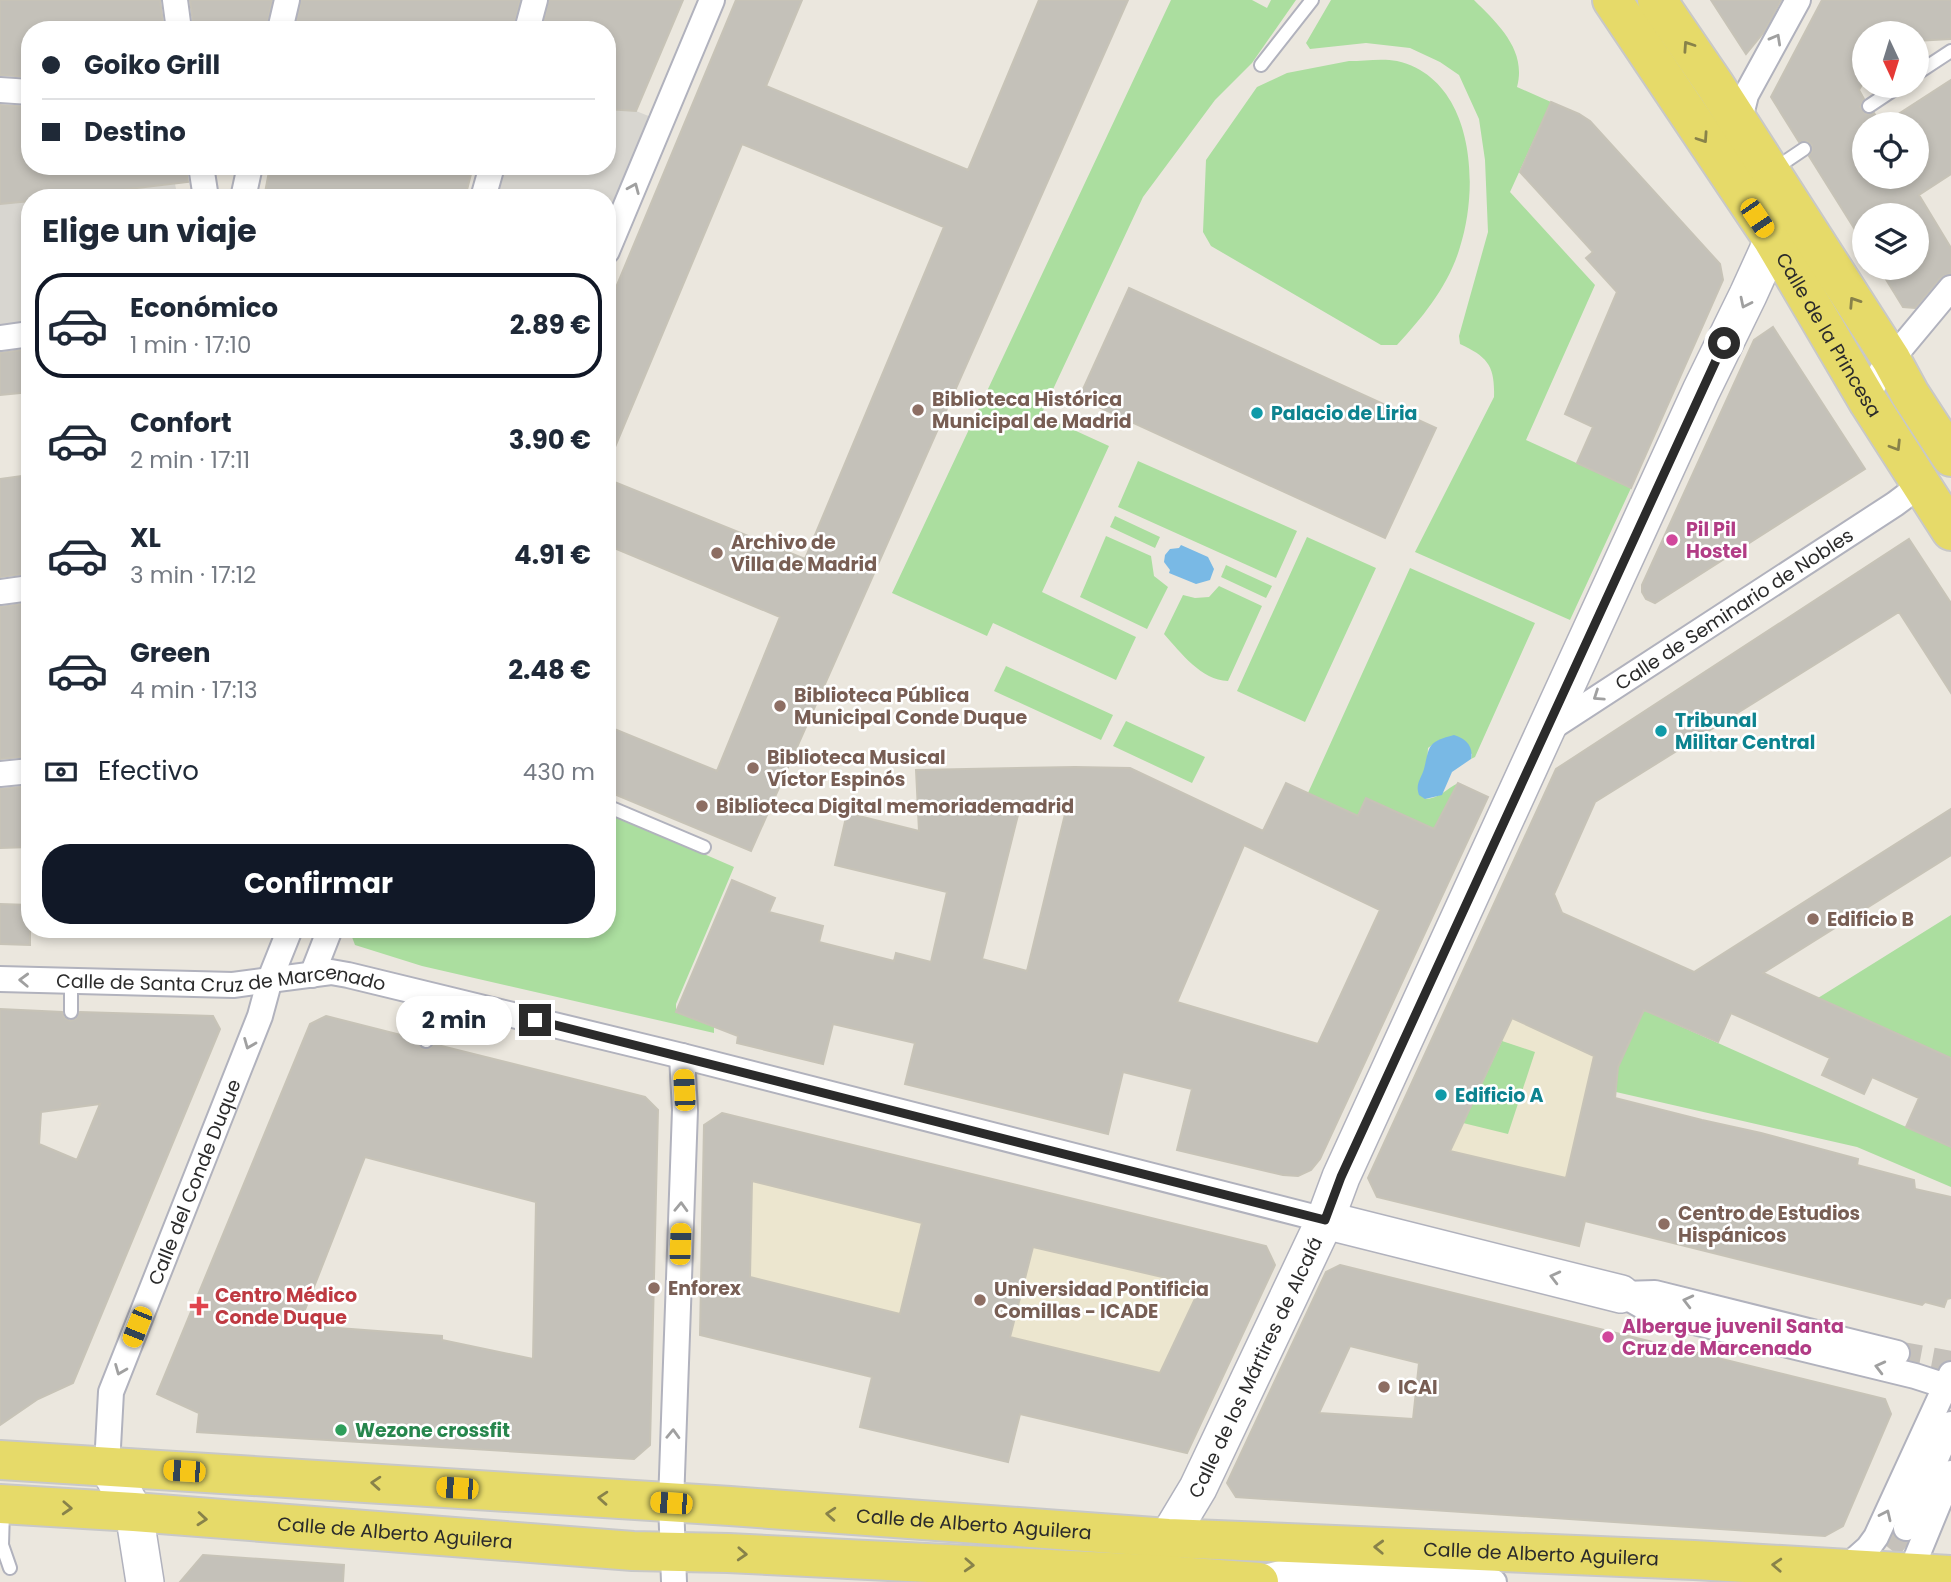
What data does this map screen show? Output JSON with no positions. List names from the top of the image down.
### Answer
{
  "streets": {
    "main road": ["Calle de la Princesa", "Calle de Alberto Aguilera"],
    "street": [
      "Calle de Seminario de Nobles",
      "Calle de Santa Cruz de Marcenado",
      "Calle del Conde Duque",
      "Calle de los Mártires de Alcalá"
    ]
  },
  "crossings": [
    ["Calle de la Princesa", "Calle de Seminario de Nobles"],
    ["Calle de la Princesa", "Calle de los Mártires de Alcalá"],
    ["Calle de Seminario de Nobles", "Calle de los Mártires de Alcalá"],
    ["Calle de Santa Cruz de Marcenado", "Calle del Conde Duque"],
    ["Calle de Santa Cruz de Marcenado", "Calle de los Mártires de Alcalá"],
    ["Calle del Conde Duque", "Calle de Alberto Aguilera"],
    ["Calle de los Mártires de Alcalá", "Calle de Alberto Aguilera"]
  ],
  "one_way": [
    "Calle de Seminario de Nobles",
    "Calle de Santa Cruz de Marcenado",
    "Calle del Conde Duque",
    "Calle de los Mártires de Alcalá"
  ],
  "places": {
    "other": [
      "Biblioteca Histórica Municipal de Madrid",
      "Palacio de Liria",
      "Pil Pil Hostel",
      "Archivo de Villa de Madrid",
      "Biblioteca Pública Municipal Conde Duque",
      "Tribunal Militar Central",
      "Biblioteca Musical Víctor Espinós",
      "Biblioteca Digital memoriademadrid",
      "Edificio B",
      "Edificio A",
      "Centro de Estudios Hispánicos",
      "Enforex",
      "Universidad Pontificia Comillas - ICADE",
      "Albergue juvenil Santa Cruz de Marcenado",
      "ICAI",
      "Wezone crossfit"
    ],
    "health": ["Centro Médico Conde Duque"]
  },
  "north": "bottom",
  "page": {
    "banner": ["Goiko Grill", "Destino"],
    "heading": "Elige un viaje",
    "list": [
      {
        "name": "Económico",
        "note": "1 min · 17:10",
        "value": "2.89 €"
      },
      {
        "name": "Confort",
        "note": "2 min · 17:11",
        "value": "3.90 €"
      },
      {
        "name": "XL",
        "note": "3 min · 17:12",
        "value": "4.91 €"
      },
      {
        "name": "Green",
        "note": "4 min · 17:13",
        "value": "2.48 €"
      }
    ],
    "pay": ["Efectivo", "430 m"],
    "buttons": "Confirmar",
    "bubble": "2 min"
  }
}
